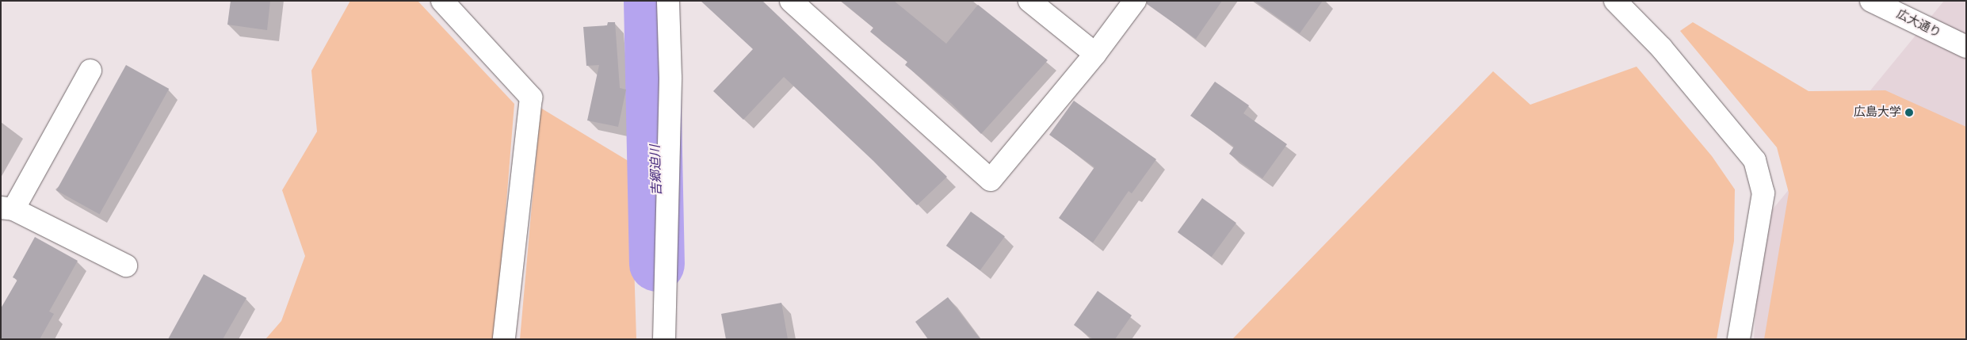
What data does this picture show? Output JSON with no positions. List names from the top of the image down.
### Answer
{
  "streets": {
    "street": ["広大通り"]
  },
  "water": ["吉郷迫川"],
  "places": ["広島大学"]
}
